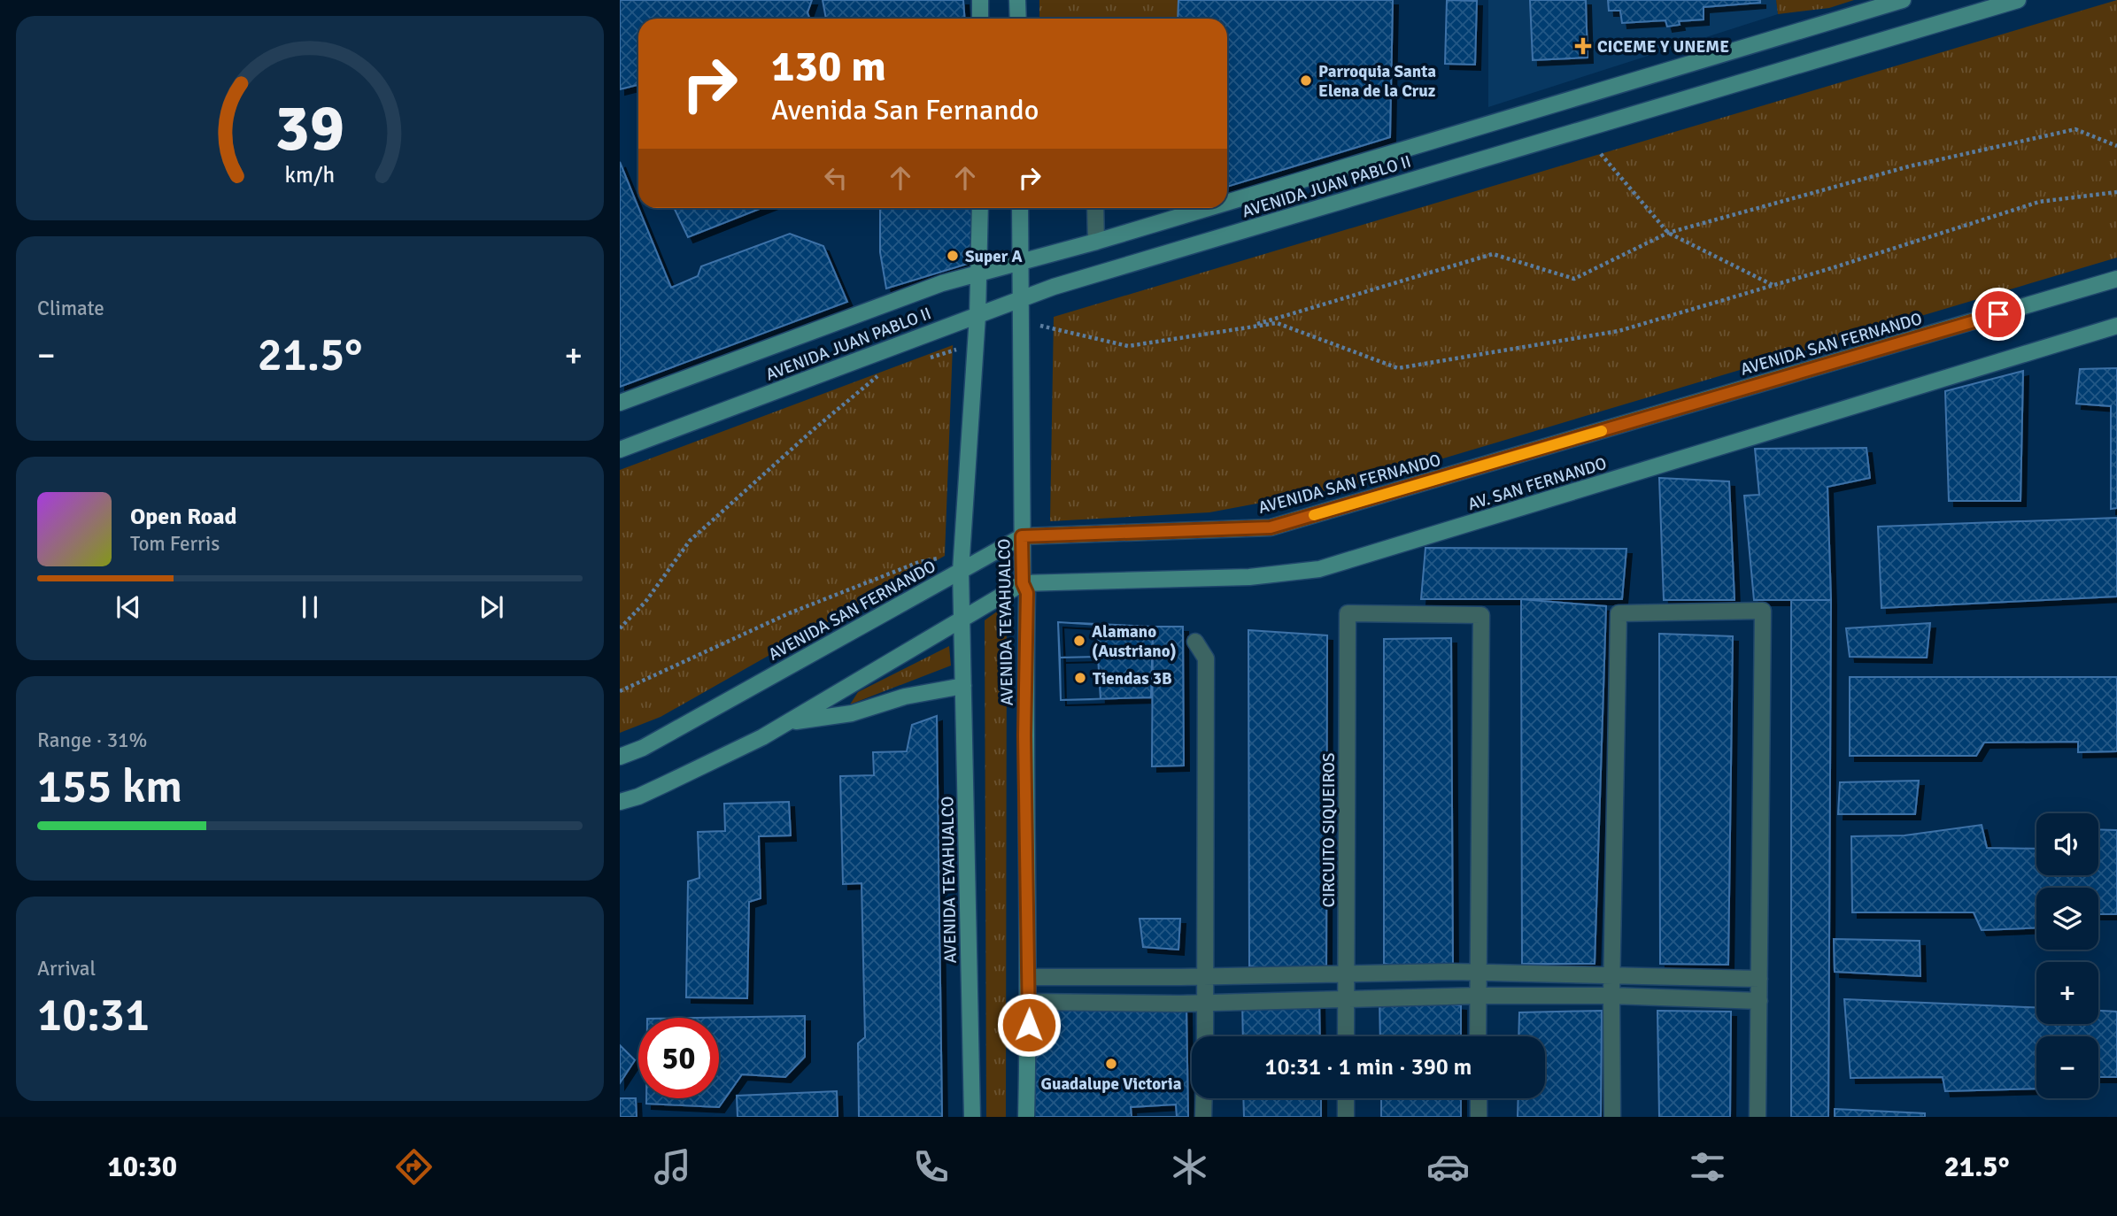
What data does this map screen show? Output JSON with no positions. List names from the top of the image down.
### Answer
{
  "streets": {
    "street": [
      "AVENIDA JUAN PABLO II",
      "AVENIDA SAN FERNANDO",
      "AV. SAN FERNANDO",
      "AVENIDA TEYAHUALCO",
      "CIRCUITO SIQUEIROS"
    ]
  },
  "crossings": [
    ["AVENIDA JUAN PABLO II", "AVENIDA TEYAHUALCO"],
    ["AVENIDA SAN FERNANDO", "AVENIDA TEYAHUALCO"],
    ["AV. SAN FERNANDO", "AVENIDA TEYAHUALCO"]
  ],
  "places": {
    "health": ["CICEME Y UNEME"],
    "other": [
      "Parroquia Santa Elena de la Cruz",
      "Super A",
      "Alamano (Austriano)",
      "Tiendas 3B",
      "Guadalupe Victoria"
    ]
  },
  "page": {
    "turn": ["130 m", "Avenida San Fernando"],
    "tile": [
      "Climate",
      ["Range · 31%", "155 km"],
      ["Arrival", "10:31"]
    ],
    "heat": ["−", "21.5°", "+"],
    "song": ["Open Road", "Tom Ferris"],
    "map_buttons": ["+", "−"],
    "limit": "50",
    "trip": "10:31 · 1 min · 390 m",
    "tabs": ["10:30", "21.5°"],
    "gauge": ["39", "km/h"]
  }
}
